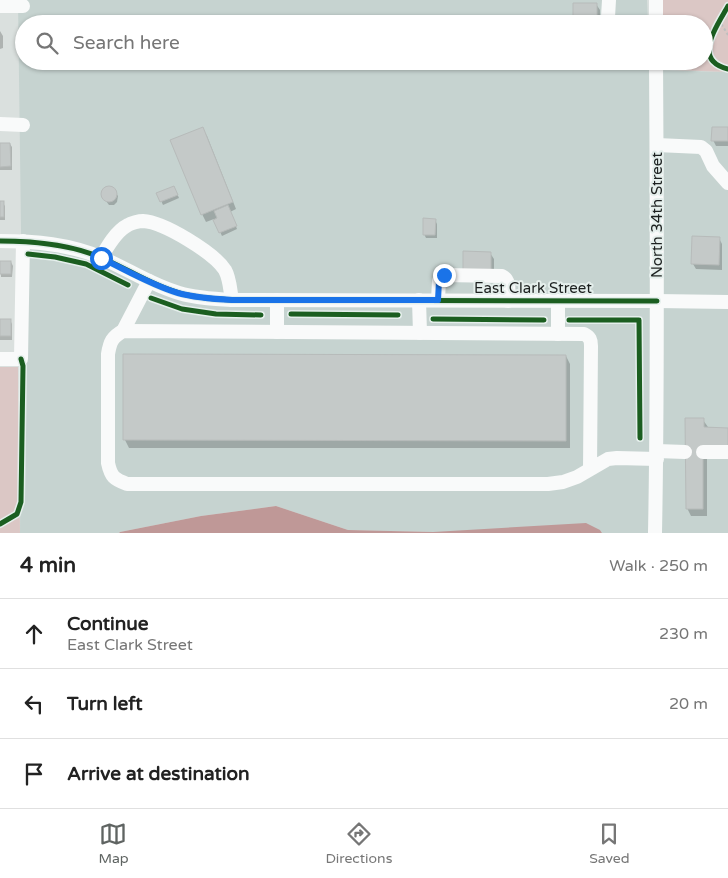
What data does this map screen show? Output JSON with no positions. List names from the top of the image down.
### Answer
{
  "streets": {
    "street": ["North 34th Street", "East Clark Street"]
  },
  "crossings": [
    ["North 34th Street", "East Clark Street"]
  ],
  "page": {
    "search": "Search here",
    "heading": ["4 min", "Walk · 250 m"],
    "list": [
      ["Continue", "East Clark Street", "230 m"],
      ["Turn left", "20 m"],
      "Arrive at destination"
    ],
    "nav": ["Map", "Directions", "Saved"]
  }
}
